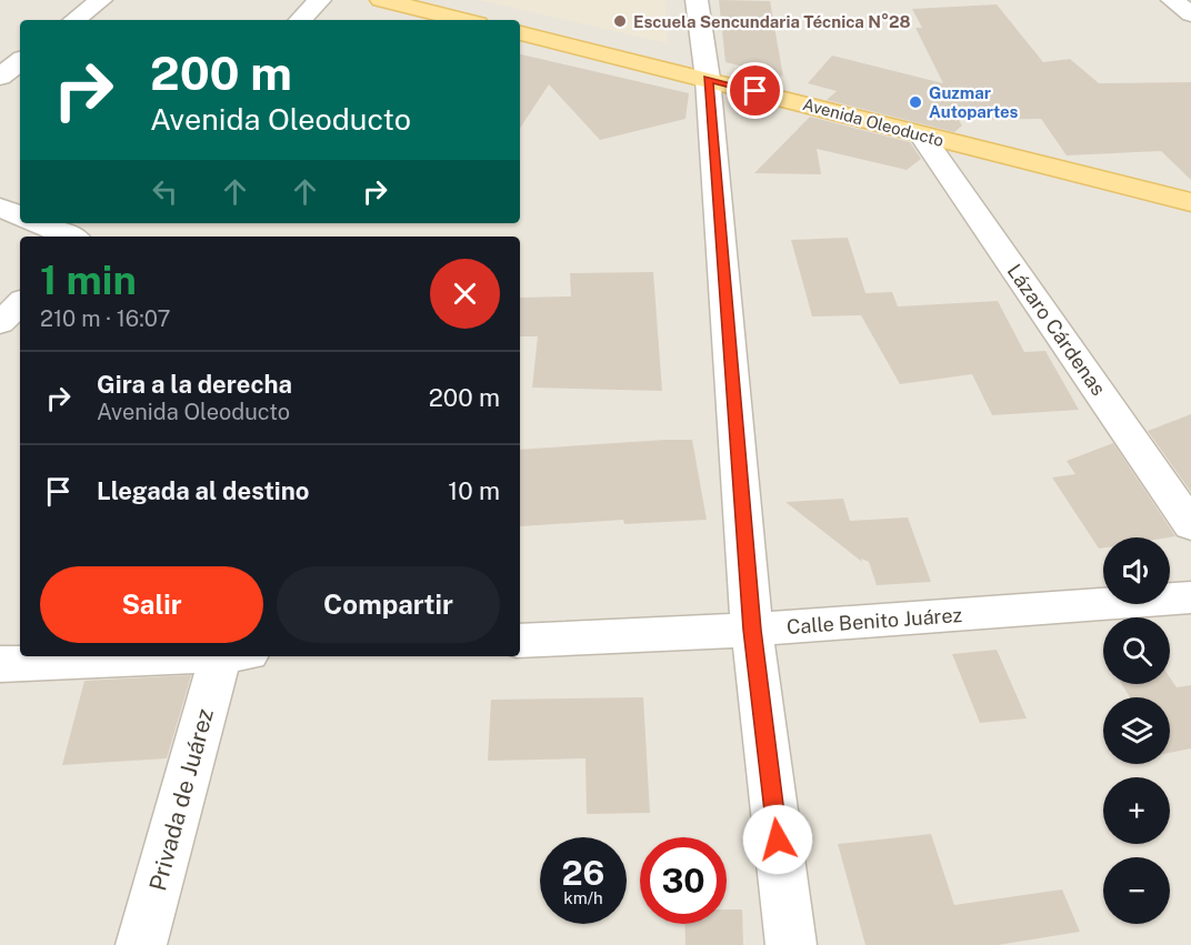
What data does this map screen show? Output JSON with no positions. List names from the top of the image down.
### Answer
{
  "streets": {
    "main road": ["Avenida Oleoducto"],
    "street": ["Lázaro Cárdenas", "Calle Benito Juárez", "Privada de Juárez"]
  },
  "crossings": [
    ["Avenida Oleoducto", "Lázaro Cárdenas"]
  ],
  "places": ["Escuela Sencundaria Técnica N°28", "Guzmar Autopartes"],
  "page": {
    "turn": ["200 m", "Avenida Oleoducto"],
    "heading": ["1 min", "210 m · 16:07"],
    "list": [
      {
        "name": "Gira a la derecha",
        "note": "Avenida Oleoducto",
        "value": "200 m"
      },
      {
        "name": "Llegada al destino",
        "value": "10 m"
      }
    ],
    "map_buttons": ["+", "−"],
    "buttons": ["Salir", "Compartir"],
    "speed": "26 km/h",
    "limit": "30"
  }
}
